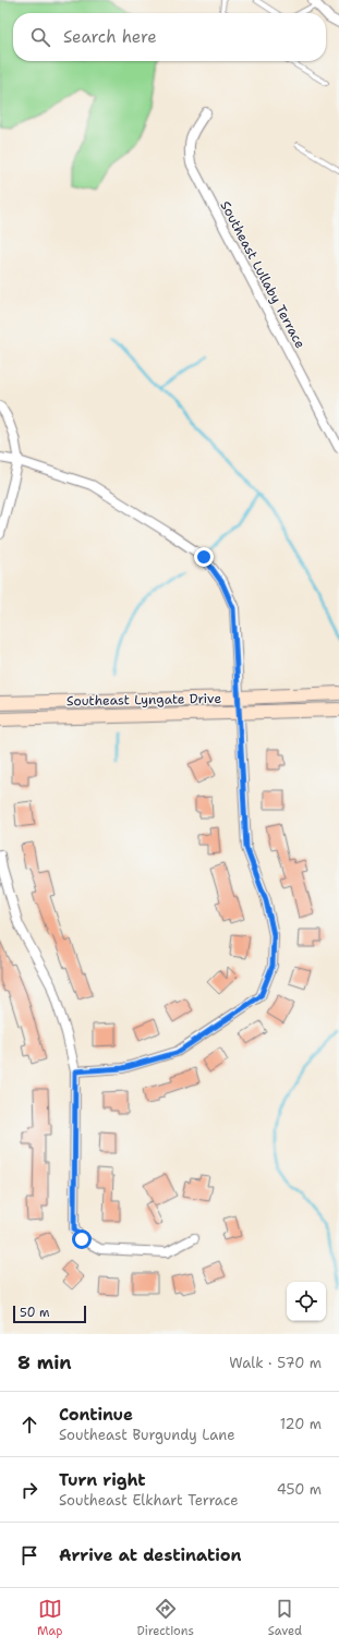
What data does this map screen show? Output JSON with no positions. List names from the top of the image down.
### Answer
{
  "streets": {
    "street": ["Southeast Lullaby Terrace", "Southeast Lyngate Drive"]
  },
  "scale_bar": "50 m",
  "page": {
    "search": "Search here",
    "scale": "50 m",
    "heading": ["8 min", "Walk · 570 m"],
    "list": [
      ["Continue", "Southeast Burgundy Lane", "120 m"],
      ["Turn right", "Southeast Elkhart Terrace", "450 m"],
      "Arrive at destination"
    ],
    "nav": ["Map", "Directions", "Saved"]
  }
}
